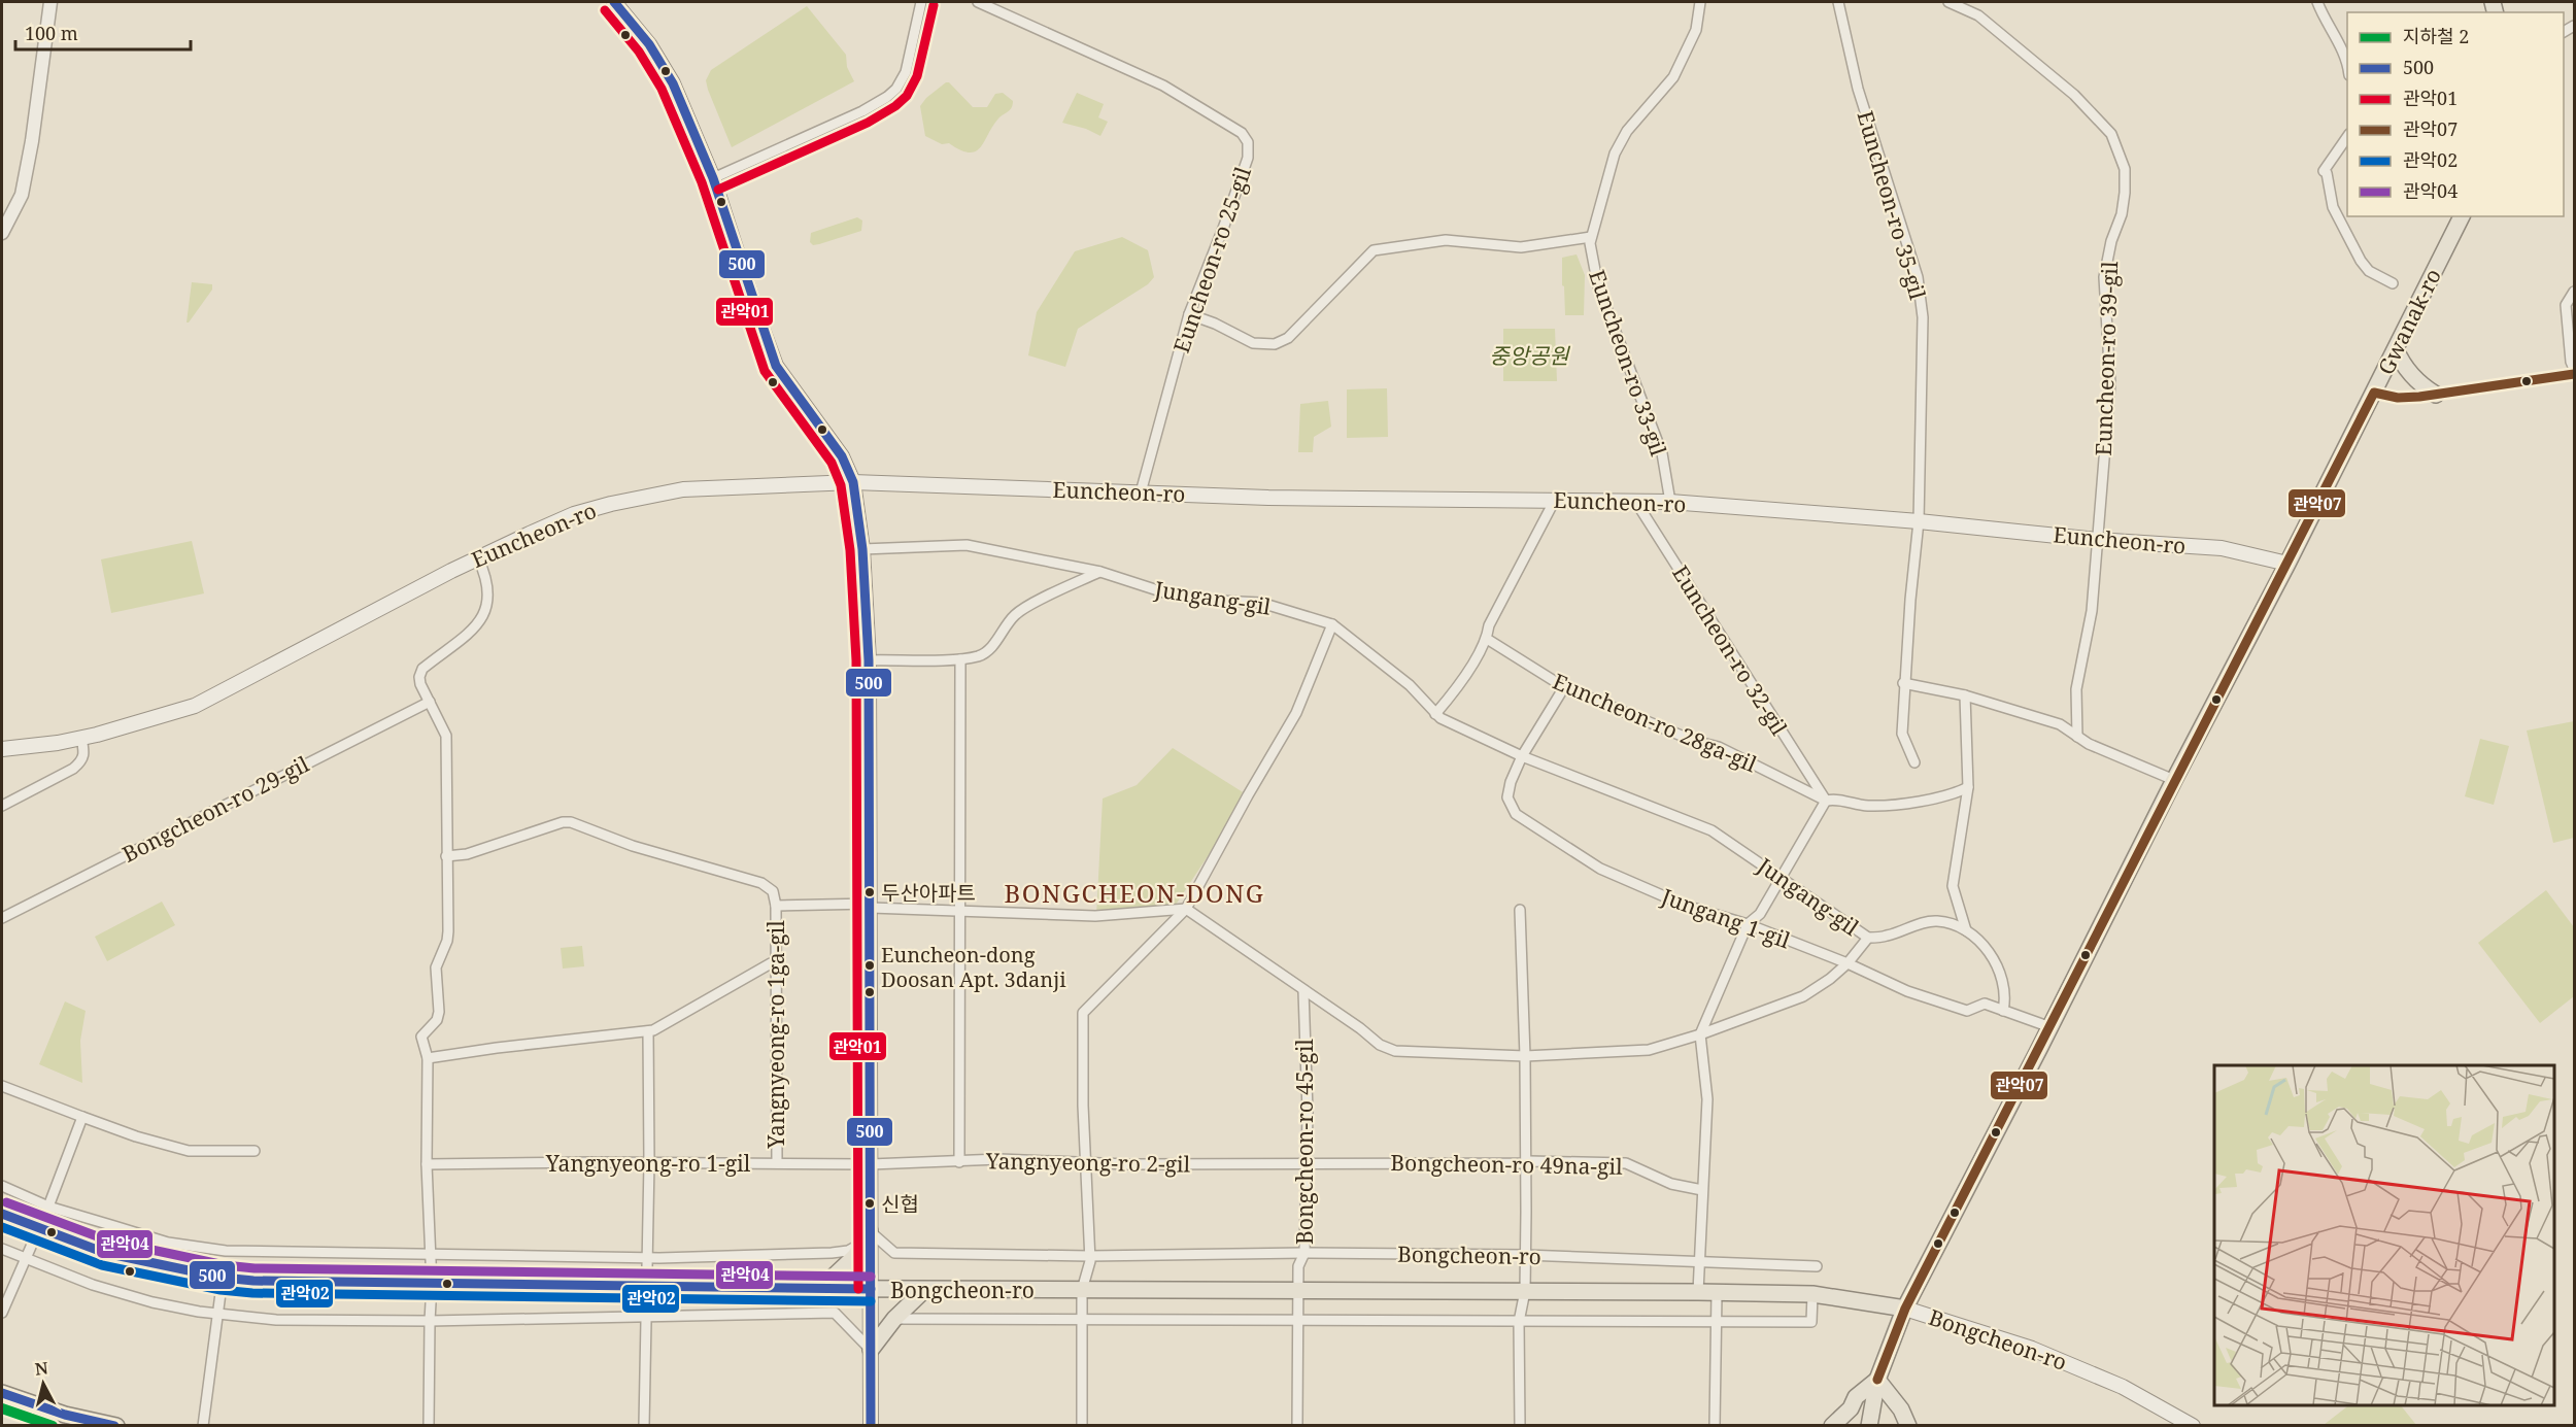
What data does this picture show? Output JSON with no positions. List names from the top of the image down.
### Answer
{
  "streets": {
    "main road": ["Gwanak-ro", "Euncheon-ro", "Bongcheon-ro"],
    "street": [
      "Euncheon-ro 35-gil",
      "Euncheon-ro 25-gil",
      "Euncheon-ro 39-gil",
      "Euncheon-ro 33-gil",
      "Jungang-gil",
      "Euncheon-ro 32-gil",
      "Euncheon-ro 28ga-gil",
      "Bongcheon-ro 29-gil",
      "Jungang 1-gil",
      "Yangnyeong-ro 1ga-gil",
      "Bongcheon-ro 45-gil",
      "Yangnyeong-ro 2-gil",
      "Yangnyeong-ro 1-gil",
      "Bongcheon-ro 49na-gil"
    ]
  },
  "crossings": [
    ["Euncheon-ro 35-gil", "Euncheon-ro"],
    ["Euncheon-ro 25-gil", "Euncheon-ro"],
    ["Gwanak-ro", "Euncheon-ro"],
    ["Gwanak-ro", "Bongcheon-ro"],
    ["Euncheon-ro 39-gil", "Euncheon-ro"],
    ["Euncheon-ro 33-gil", "Euncheon-ro"],
    ["Euncheon-ro", "Euncheon-ro 32-gil"],
    ["Jungang-gil", "Jungang 1-gil"],
    ["Euncheon-ro 32-gil", "Euncheon-ro 28ga-gil"],
    ["Yangnyeong-ro 1ga-gil", "Yangnyeong-ro 1-gil"],
    ["Bongcheon-ro 45-gil", "Yangnyeong-ro 2-gil"],
    ["Bongcheon-ro 45-gil", "Bongcheon-ro 49na-gil"],
    ["Bongcheon-ro 45-gil", "Bongcheon-ro"],
    ["Yangnyeong-ro 2-gil", "Yangnyeong-ro 1-gil"],
    ["Yangnyeong-ro 2-gil", "Bongcheon-ro 49na-gil"]
  ],
  "districts": ["BONGCHEON-DONG"],
  "parks": ["중앙공원"],
  "places": ["두산아파트", "Euncheon-dong Doosan Apt. 3danji", "신협"],
  "lines": [
    "transit line 500",
    "transit line 관악01",
    "transit line 관악07",
    "transit line 관악04",
    "transit line 관악02",
    "metro line 2"
  ],
  "legend": [
    "지하철 2",
    "500",
    "관악01",
    "관악07",
    "관악02",
    "관악04"
  ],
  "scale_bar": "100 m",
  "north": "top"
}
